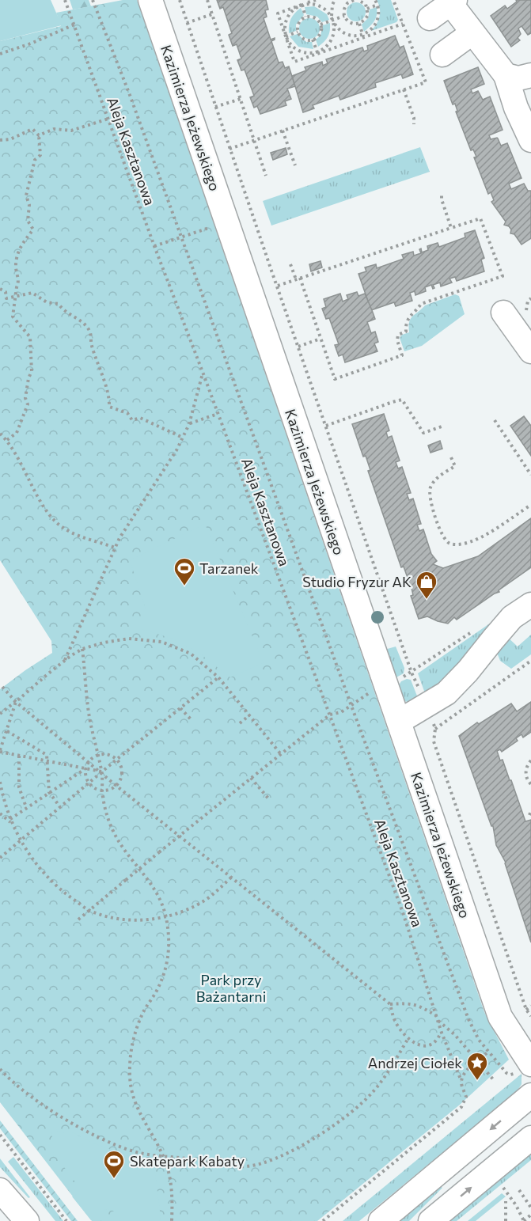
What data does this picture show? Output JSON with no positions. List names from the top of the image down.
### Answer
{
  "streets": {
    "street": ["Kazimierza Jeżewskiego"],
    "path": ["Aleja Kasztanowa"]
  },
  "parks": ["Park przy Bażantarni"],
  "places": {
    "sports": ["Tarzanek", "Skatepark Kabaty"],
    "shop": ["Studio Fryzur AK"],
    "place": ["Andrzej Ciołek"]
  }
}
